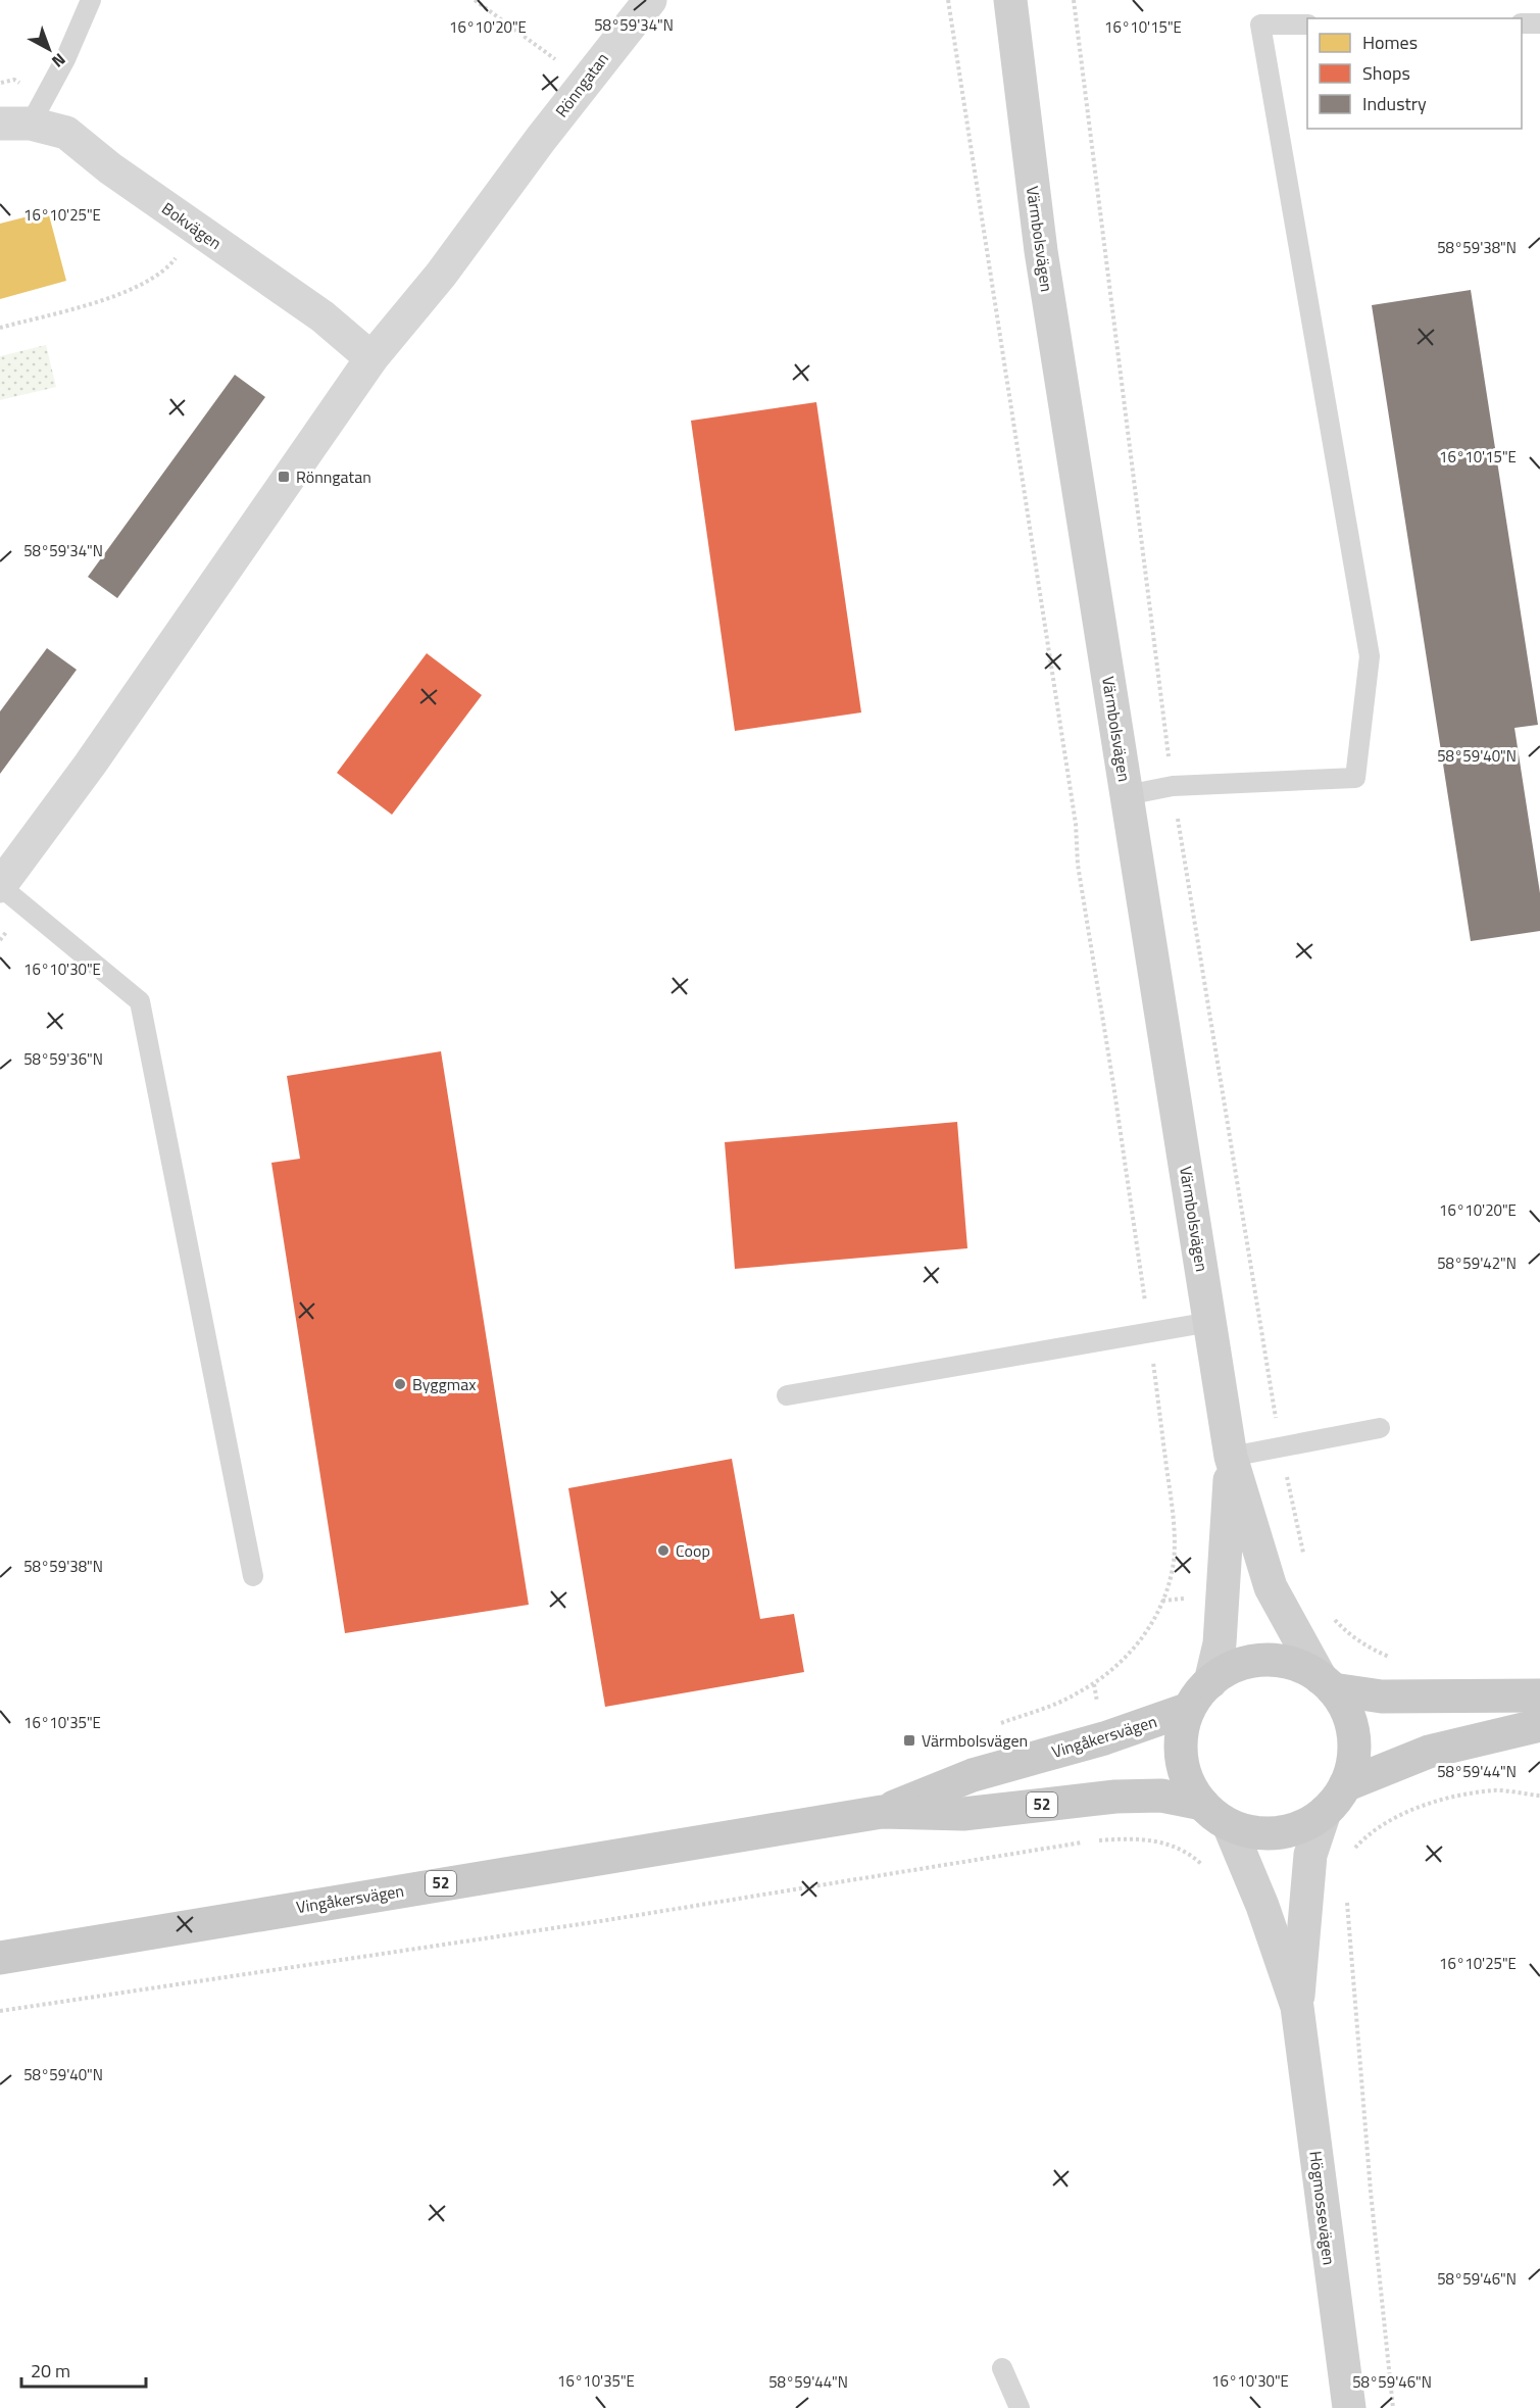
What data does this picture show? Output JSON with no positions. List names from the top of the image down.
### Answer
{
  "streets": {
    "main road": ["Vingåkersvägen", "52"],
    "street": [
      "Rönngatan",
      "Bokvägen",
      "Värmbolsvägen",
      "Högmossevägen"
    ]
  },
  "crossings": [
    ["Rönngatan", "Bokvägen"],
    ["Värmbolsvägen", "Vingåkersvägen"],
    ["Värmbolsvägen", "Högmossevägen"],
    ["Vingåkersvägen", "Högmossevägen"]
  ],
  "places": {
    "transit": ["Rönngatan", "Värmbolsvägen"],
    "other": ["Byggmax", "Coop"]
  },
  "legend": ["Homes", "Shops", "Industry"],
  "scale_bar": "20 m",
  "north": "bottom right",
  "coordinates": [
    "58°59'34\"N",
    "16°10'20\"E",
    "16°10'15\"E",
    "16°10'25\"E",
    "58°59'38\"N",
    "58°59'40\"N",
    "16°10'30\"E",
    "58°59'36\"N",
    "58°59'42\"N",
    "16°10'35\"E",
    "58°59'44\"N",
    "58°59'46\"N"
  ]
}
